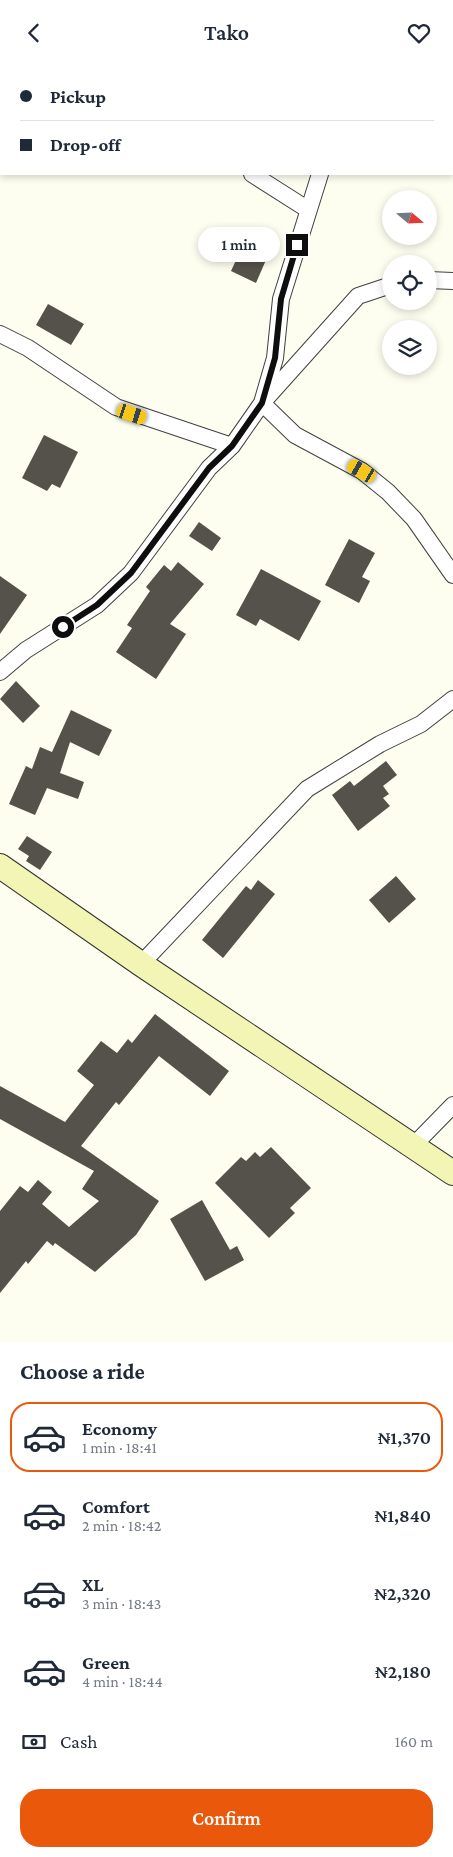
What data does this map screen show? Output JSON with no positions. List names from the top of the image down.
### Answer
{
  "north": "right",
  "page": {
    "header": "Tako",
    "banner": ["Pickup", "Drop-off"],
    "bubble": "1 min",
    "heading": "Choose a ride",
    "list": [
      {
        "name": "Economy",
        "note": "1 min · 18:41",
        "value": "₦1,370"
      },
      {
        "name": "Comfort",
        "note": "2 min · 18:42",
        "value": "₦1,840"
      },
      {
        "name": "XL",
        "note": "3 min · 18:43",
        "value": "₦2,320"
      },
      {
        "name": "Green",
        "note": "4 min · 18:44",
        "value": "₦2,180"
      }
    ],
    "pay": ["Cash", "160 m"],
    "buttons": "Confirm"
  }
}
